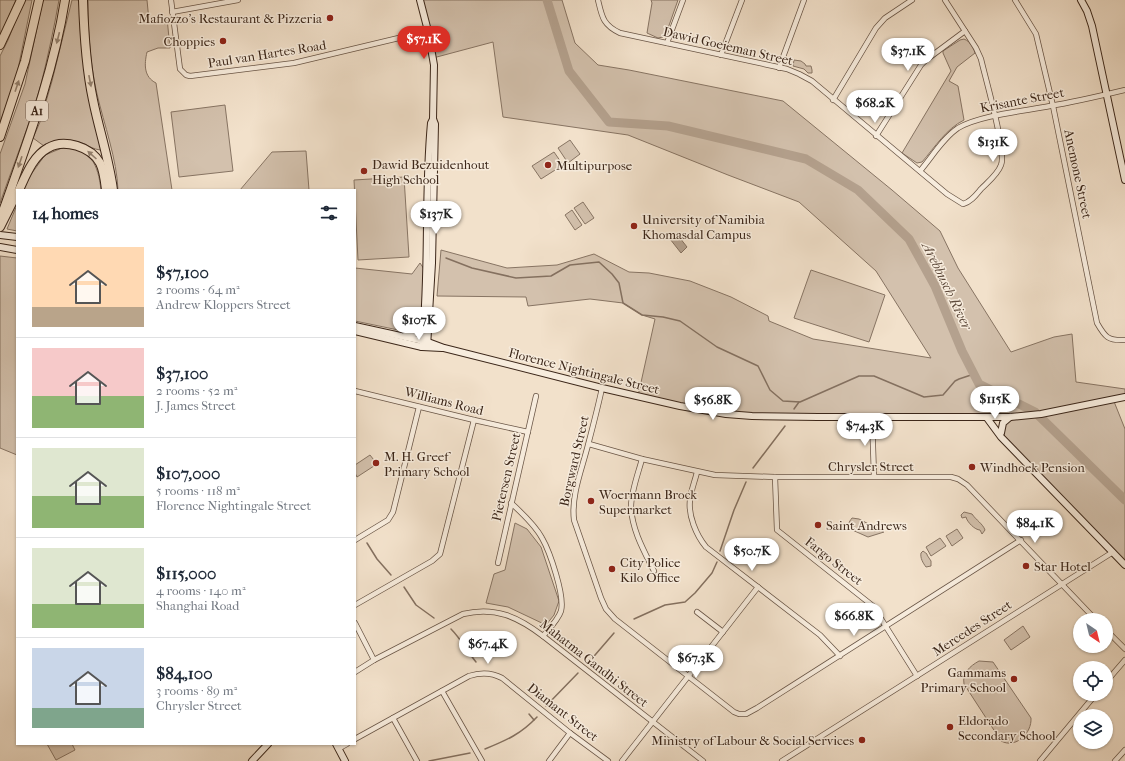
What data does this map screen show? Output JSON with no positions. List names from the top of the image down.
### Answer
{
  "streets": {
    "highway": ["A1"],
    "street": [
      "Dawid Goeieman Street",
      "Paul van Hartes Road",
      "Krisante Street",
      "Anemone Street",
      "Florence Nightingale Street",
      "Williams Road",
      "Borgward Street",
      "Chrysler Street",
      "Pietersen Street",
      "Fargo Street",
      "Mercedes Street",
      "Mahatma Gandhi Street",
      "Diamant Street"
    ]
  },
  "crossings": [
    ["Dawid Goeieman Street", "Krisante Street"],
    ["Krisante Street", "Anemone Street"],
    ["Florence Nightingale Street", "Borgward Street"],
    ["Williams Road", "Pietersen Street"],
    ["Borgward Street", "Chrysler Street"],
    ["Borgward Street", "Fargo Street"],
    ["Chrysler Street", "Fargo Street"],
    ["Chrysler Street", "Mercedes Street"],
    ["Fargo Street", "Mercedes Street"]
  ],
  "water": ["Arebbusch River"],
  "places": [
    "Mafiozzo's Restaurant & Pizzeria",
    "Choppies",
    "Multipurpose",
    "Dawid Bezuidenhout High School",
    "University of Namibia Khomasdal Campus",
    "M. H. Greef Primary School",
    "Windhoek Pension",
    "Woermann Brock Supermarket",
    "Saint Andrews",
    "Star Hotel",
    "City Police Kilo Office",
    "Gammams Primary School",
    "Eldorado Secondary School",
    "Ministry of Labour & Social Services"
  ],
  "north": "bottom right",
  "page": {
    "price": [
      "$57.1K",
      "$37.1K",
      "$68.2K",
      "$131K",
      "$137K",
      "$107K",
      "$115K",
      "$56.8K",
      "$74.3K",
      "$84.1K",
      "$50.7K",
      "$66.8K",
      "$67.4K",
      "$67.3K"
    ],
    "heading": "14 homes",
    "list": [
      {
        "name": "$57,100",
        "note": "2 rooms · 64 m² · Andrew Kloppers Street"
      },
      {
        "name": "$37,100",
        "note": "2 rooms · 52 m² · J. James Street"
      },
      {
        "name": "$107,000",
        "note": "5 rooms · 118 m² · Florence Nightingale Street"
      },
      {
        "name": "$115,000",
        "note": "4 rooms · 140 m² · Shanghai Road"
      },
      {
        "name": "$84,100",
        "note": "3 rooms · 89 m² · Chrysler Street"
      }
    ]
  }
}
